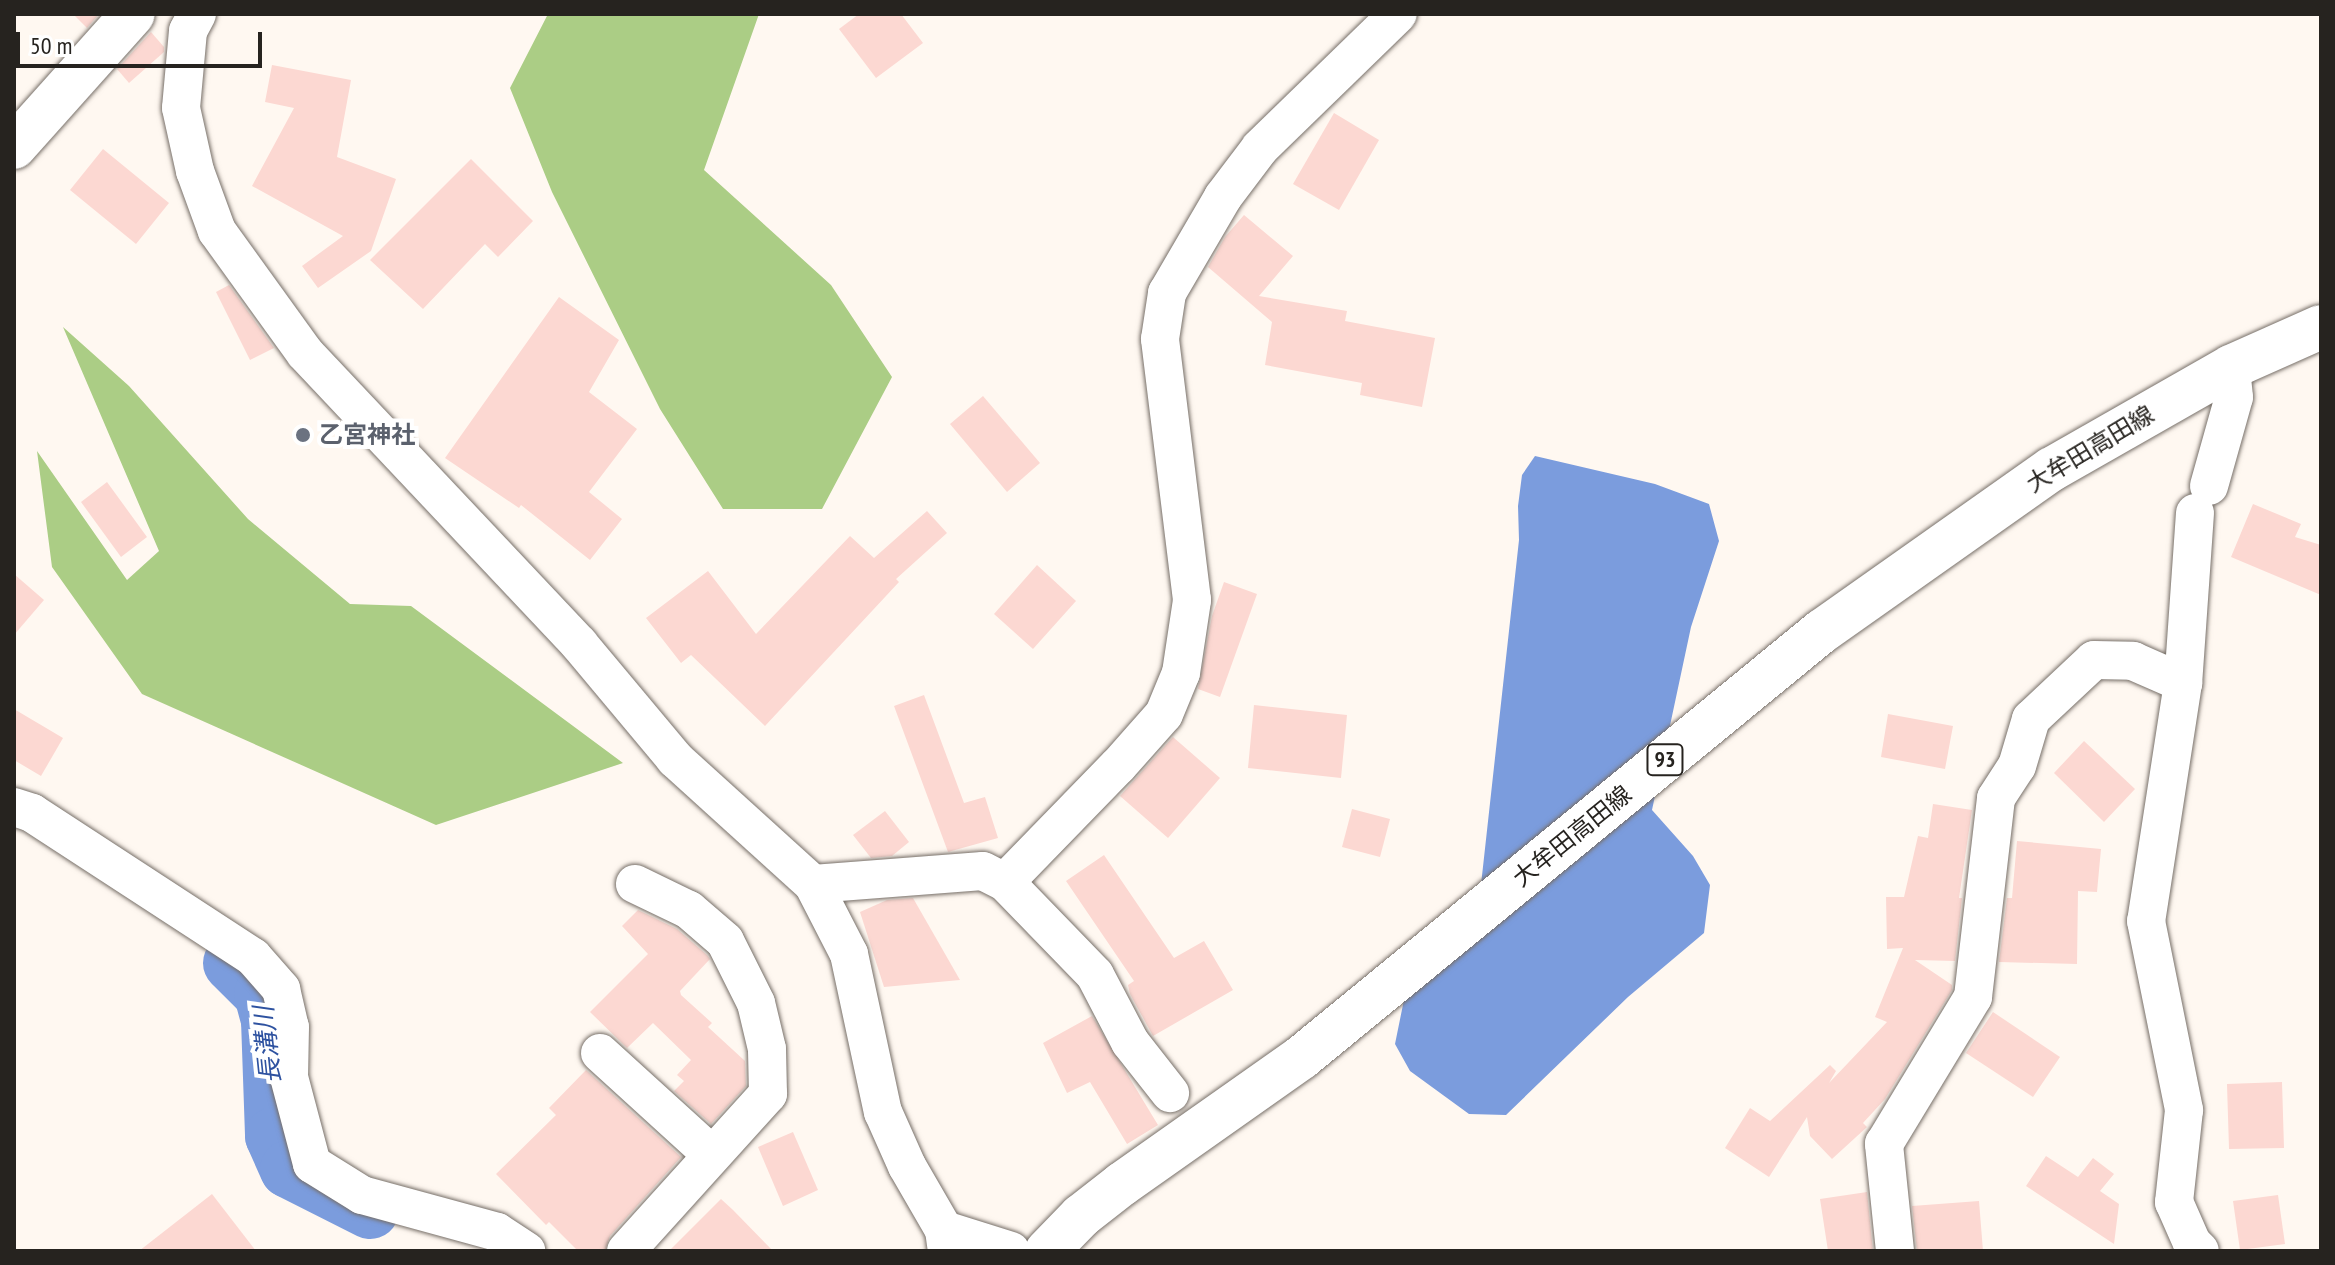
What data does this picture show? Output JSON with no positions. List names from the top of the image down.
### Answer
{
  "streets": {
    "main road": ["大牟田高田線", "93"]
  },
  "water": ["長溝川"],
  "places": ["乙宮神社"],
  "scale_bar": "50 m"
}
